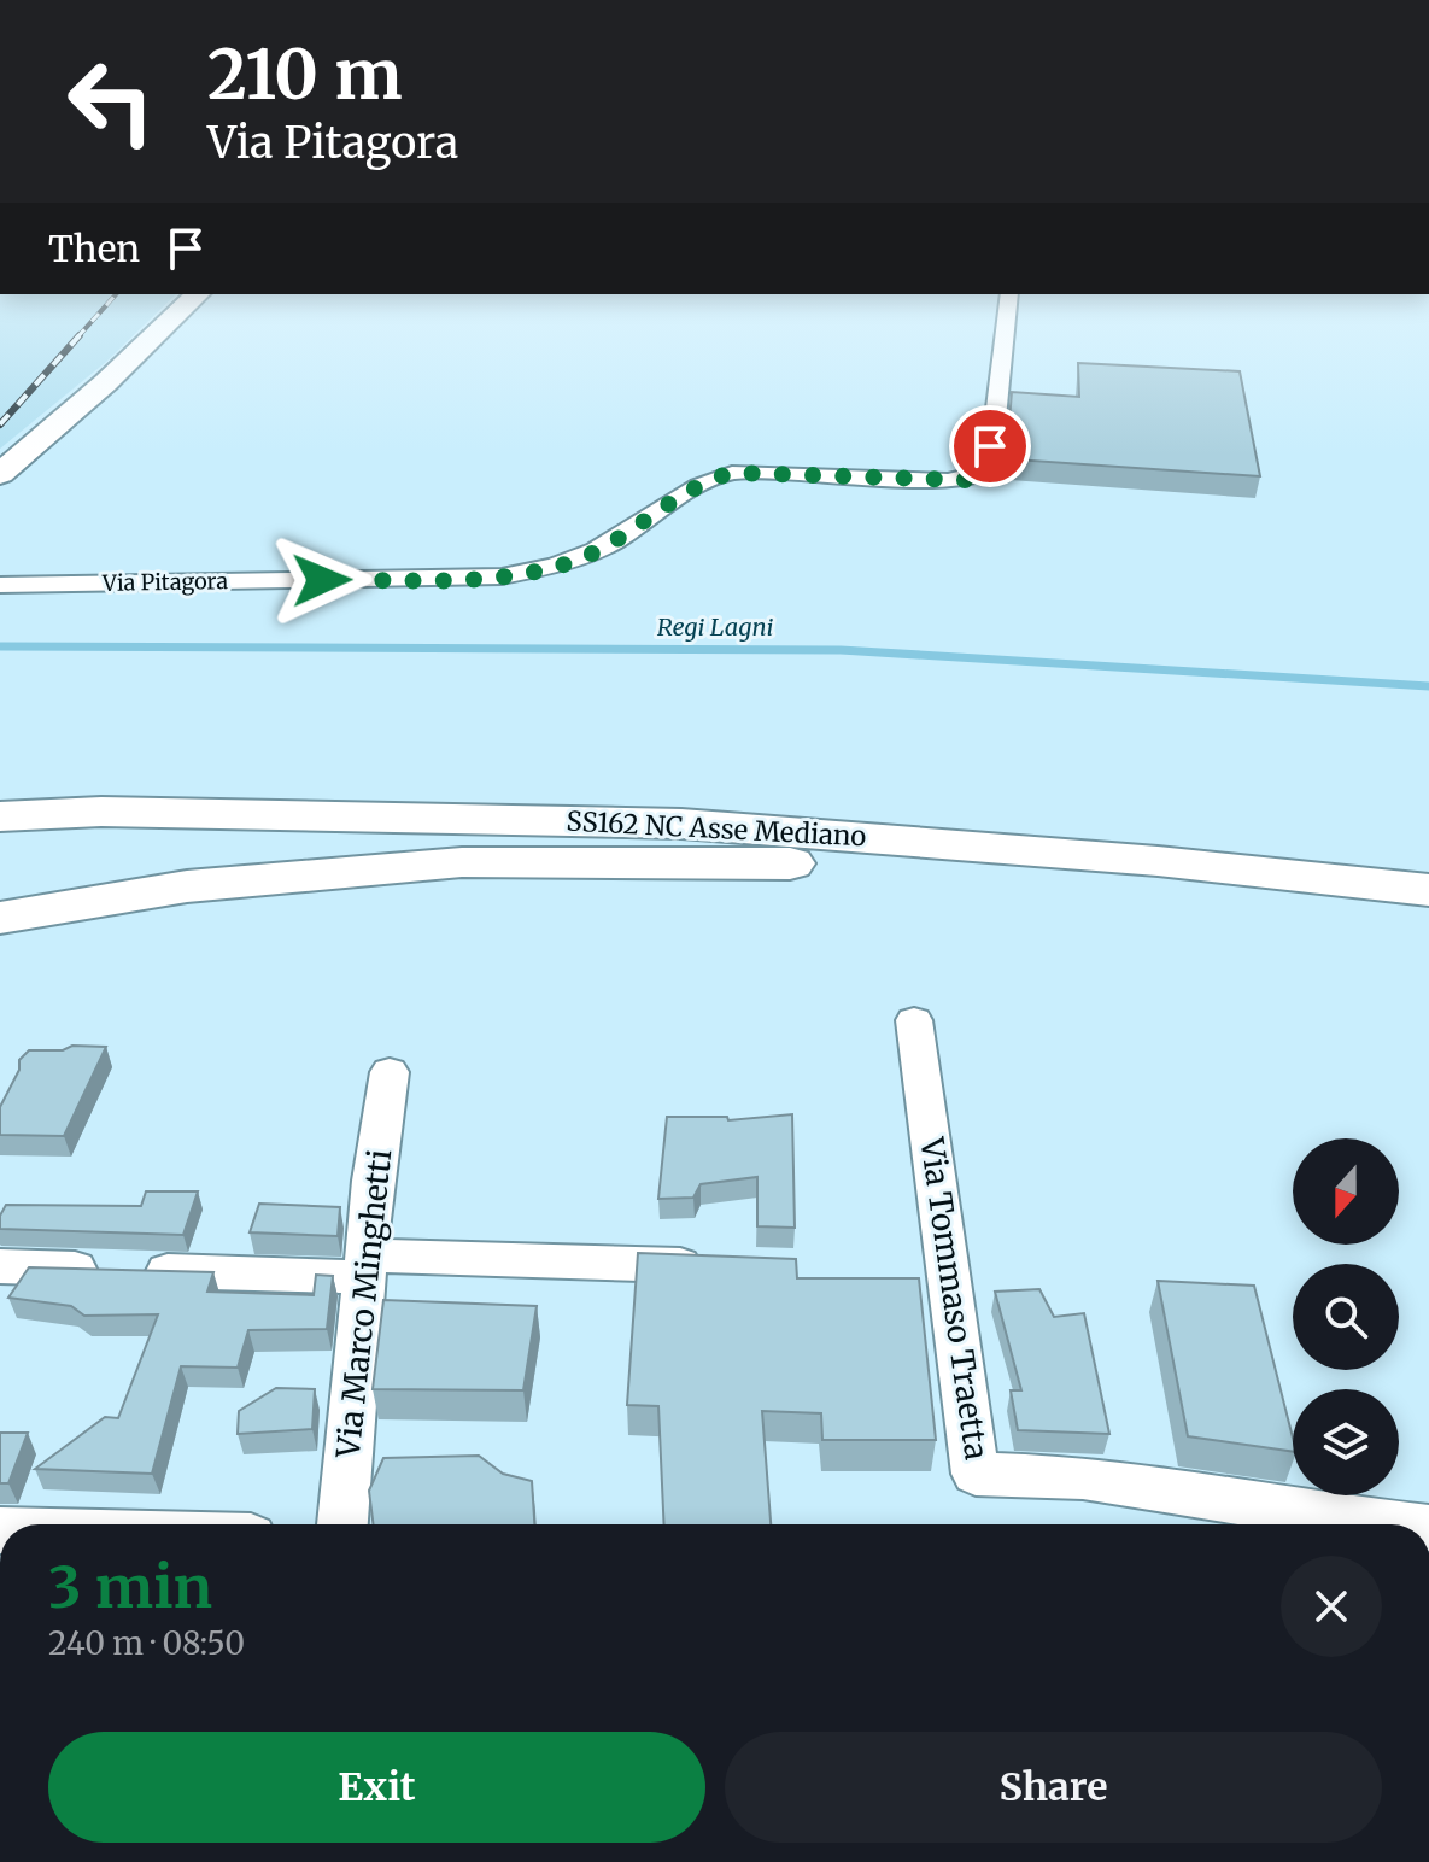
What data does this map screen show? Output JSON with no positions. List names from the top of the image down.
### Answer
{
  "streets": {
    "highway": ["SS162 NC Asse Mediano"],
    "street": ["Via Pitagora", "Via Tommaso Traetta", "Via Marco Minghetti"]
  },
  "water": ["Regi Lagni"],
  "north": "bottom",
  "page": {
    "turn": ["210 m", "Via Pitagora"],
    "then": "Then",
    "heading": ["3 min", "240 m · 08:50"],
    "buttons": ["Exit", "Share"]
  }
}
